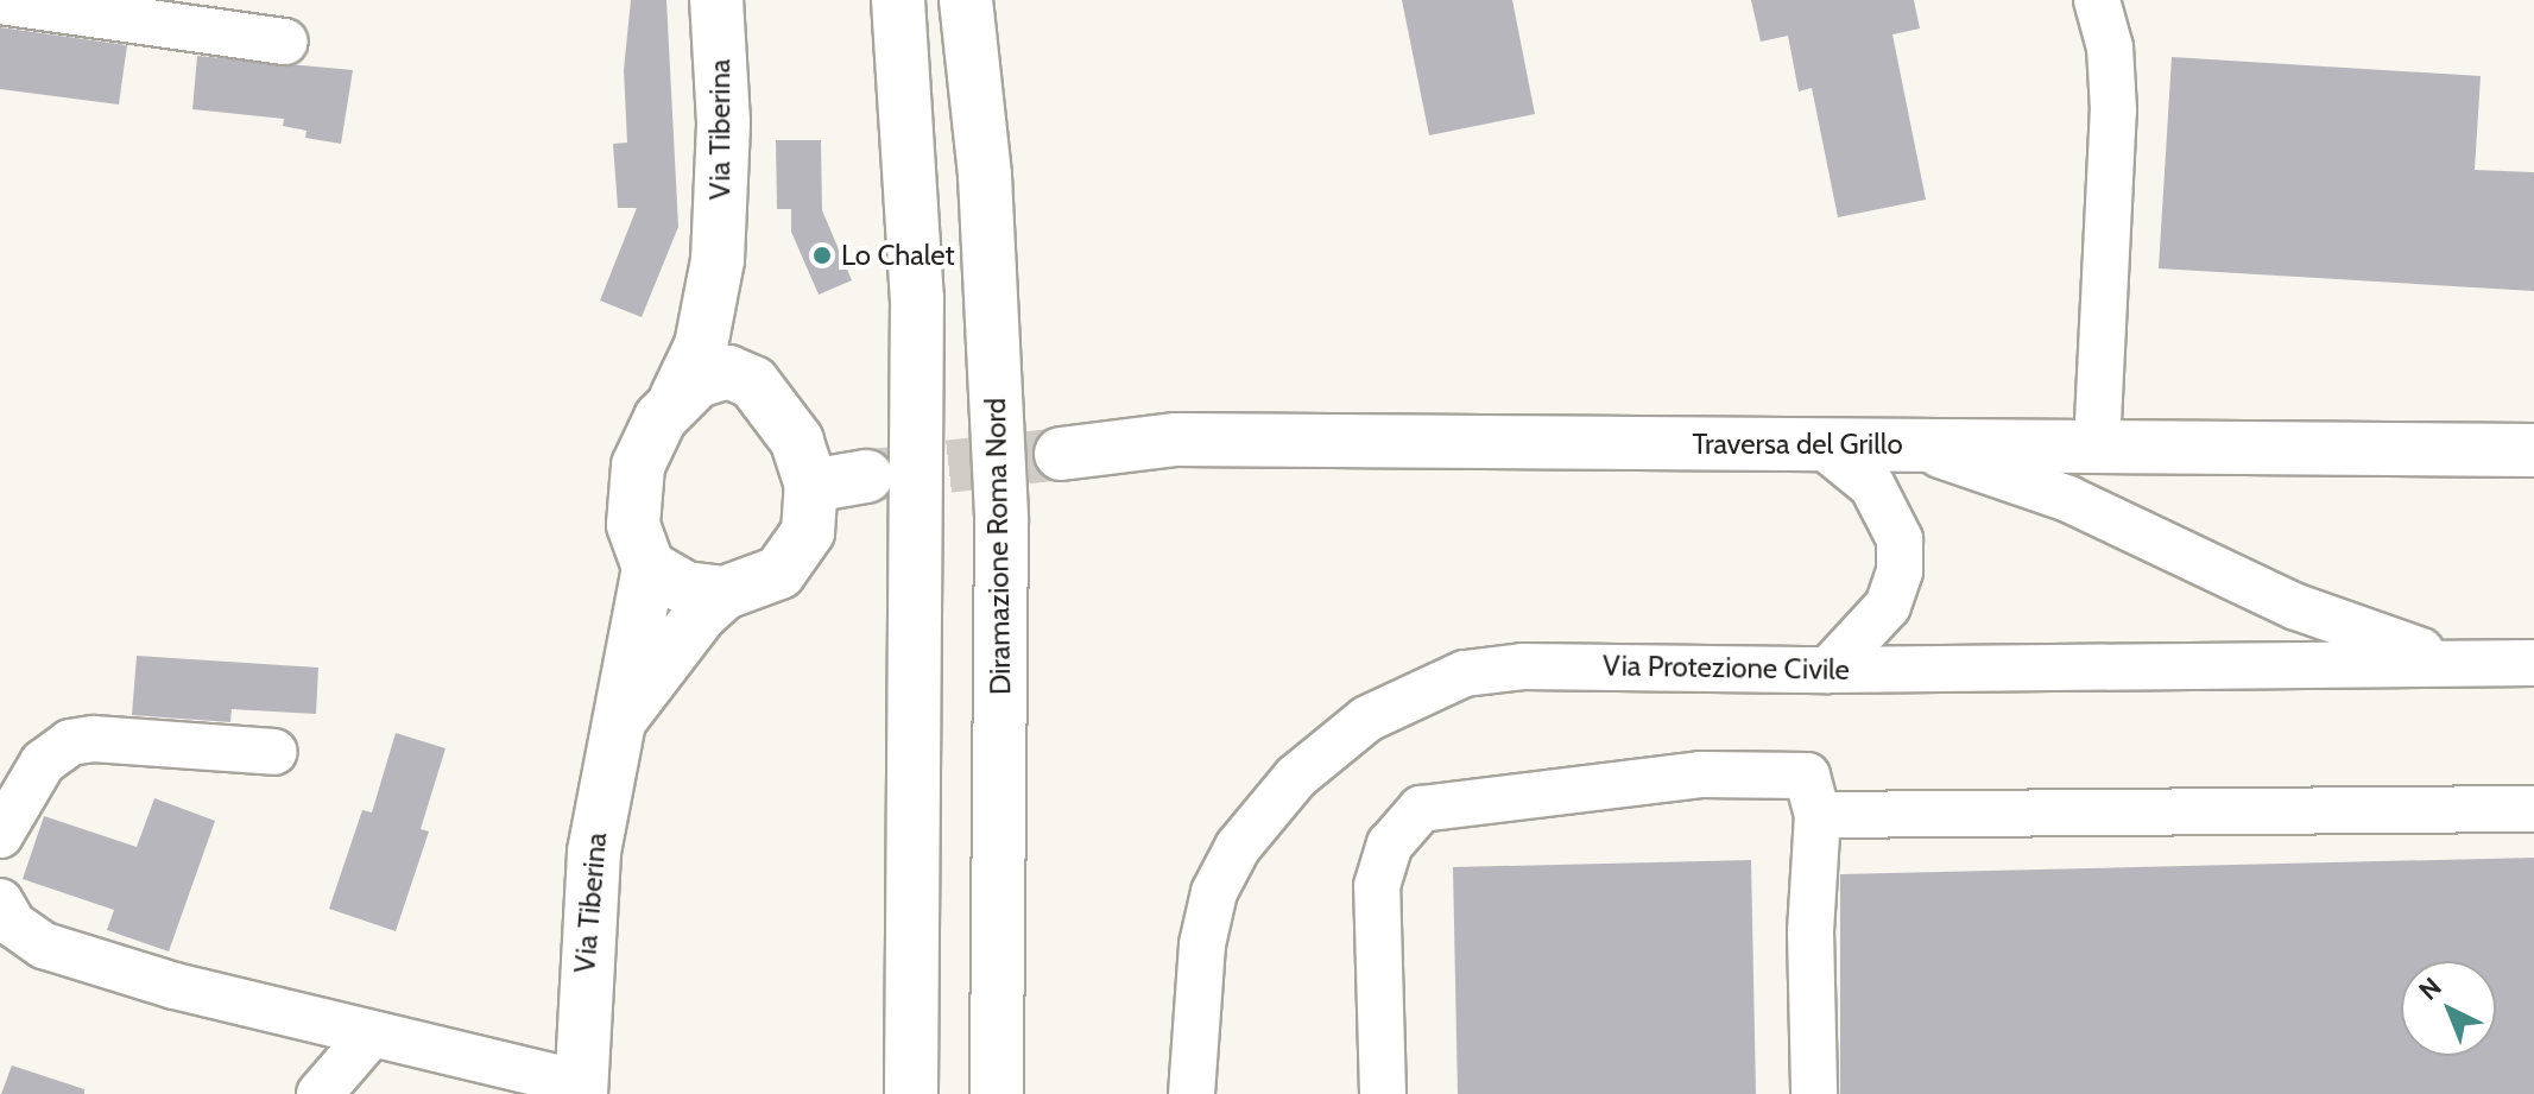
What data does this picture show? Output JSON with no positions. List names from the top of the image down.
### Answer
{
  "streets": {
    "main road": ["Via Tiberina", "Traversa del Grillo", "Diramazione Roma Nord"],
    "street": ["Via Protezione Civile"]
  },
  "places": ["Lo Chalet"],
  "north": "top left"
}
